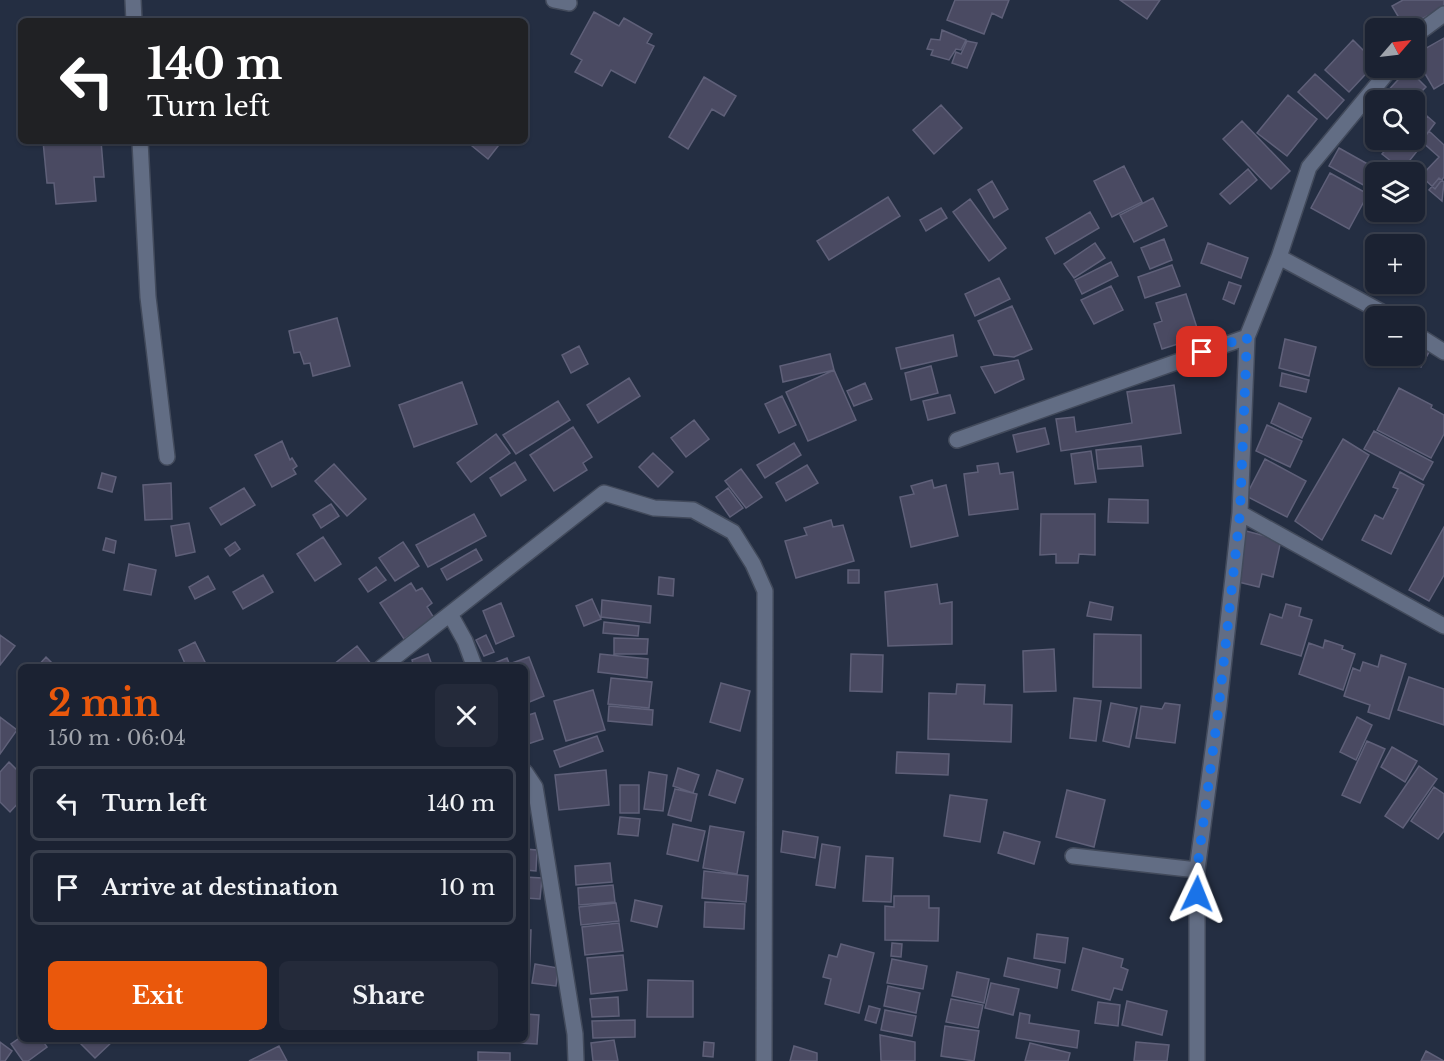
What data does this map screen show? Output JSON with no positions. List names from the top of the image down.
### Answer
{
  "north": "top right",
  "page": {
    "map_buttons": ["+", "−"],
    "turn": ["140 m", "Turn left"],
    "heading": ["2 min", "150 m · 06:04"],
    "list": [
      {
        "name": "Turn left",
        "value": "140 m"
      },
      {
        "name": "Arrive at destination",
        "value": "10 m"
      }
    ],
    "buttons": ["Exit", "Share"]
  }
}
